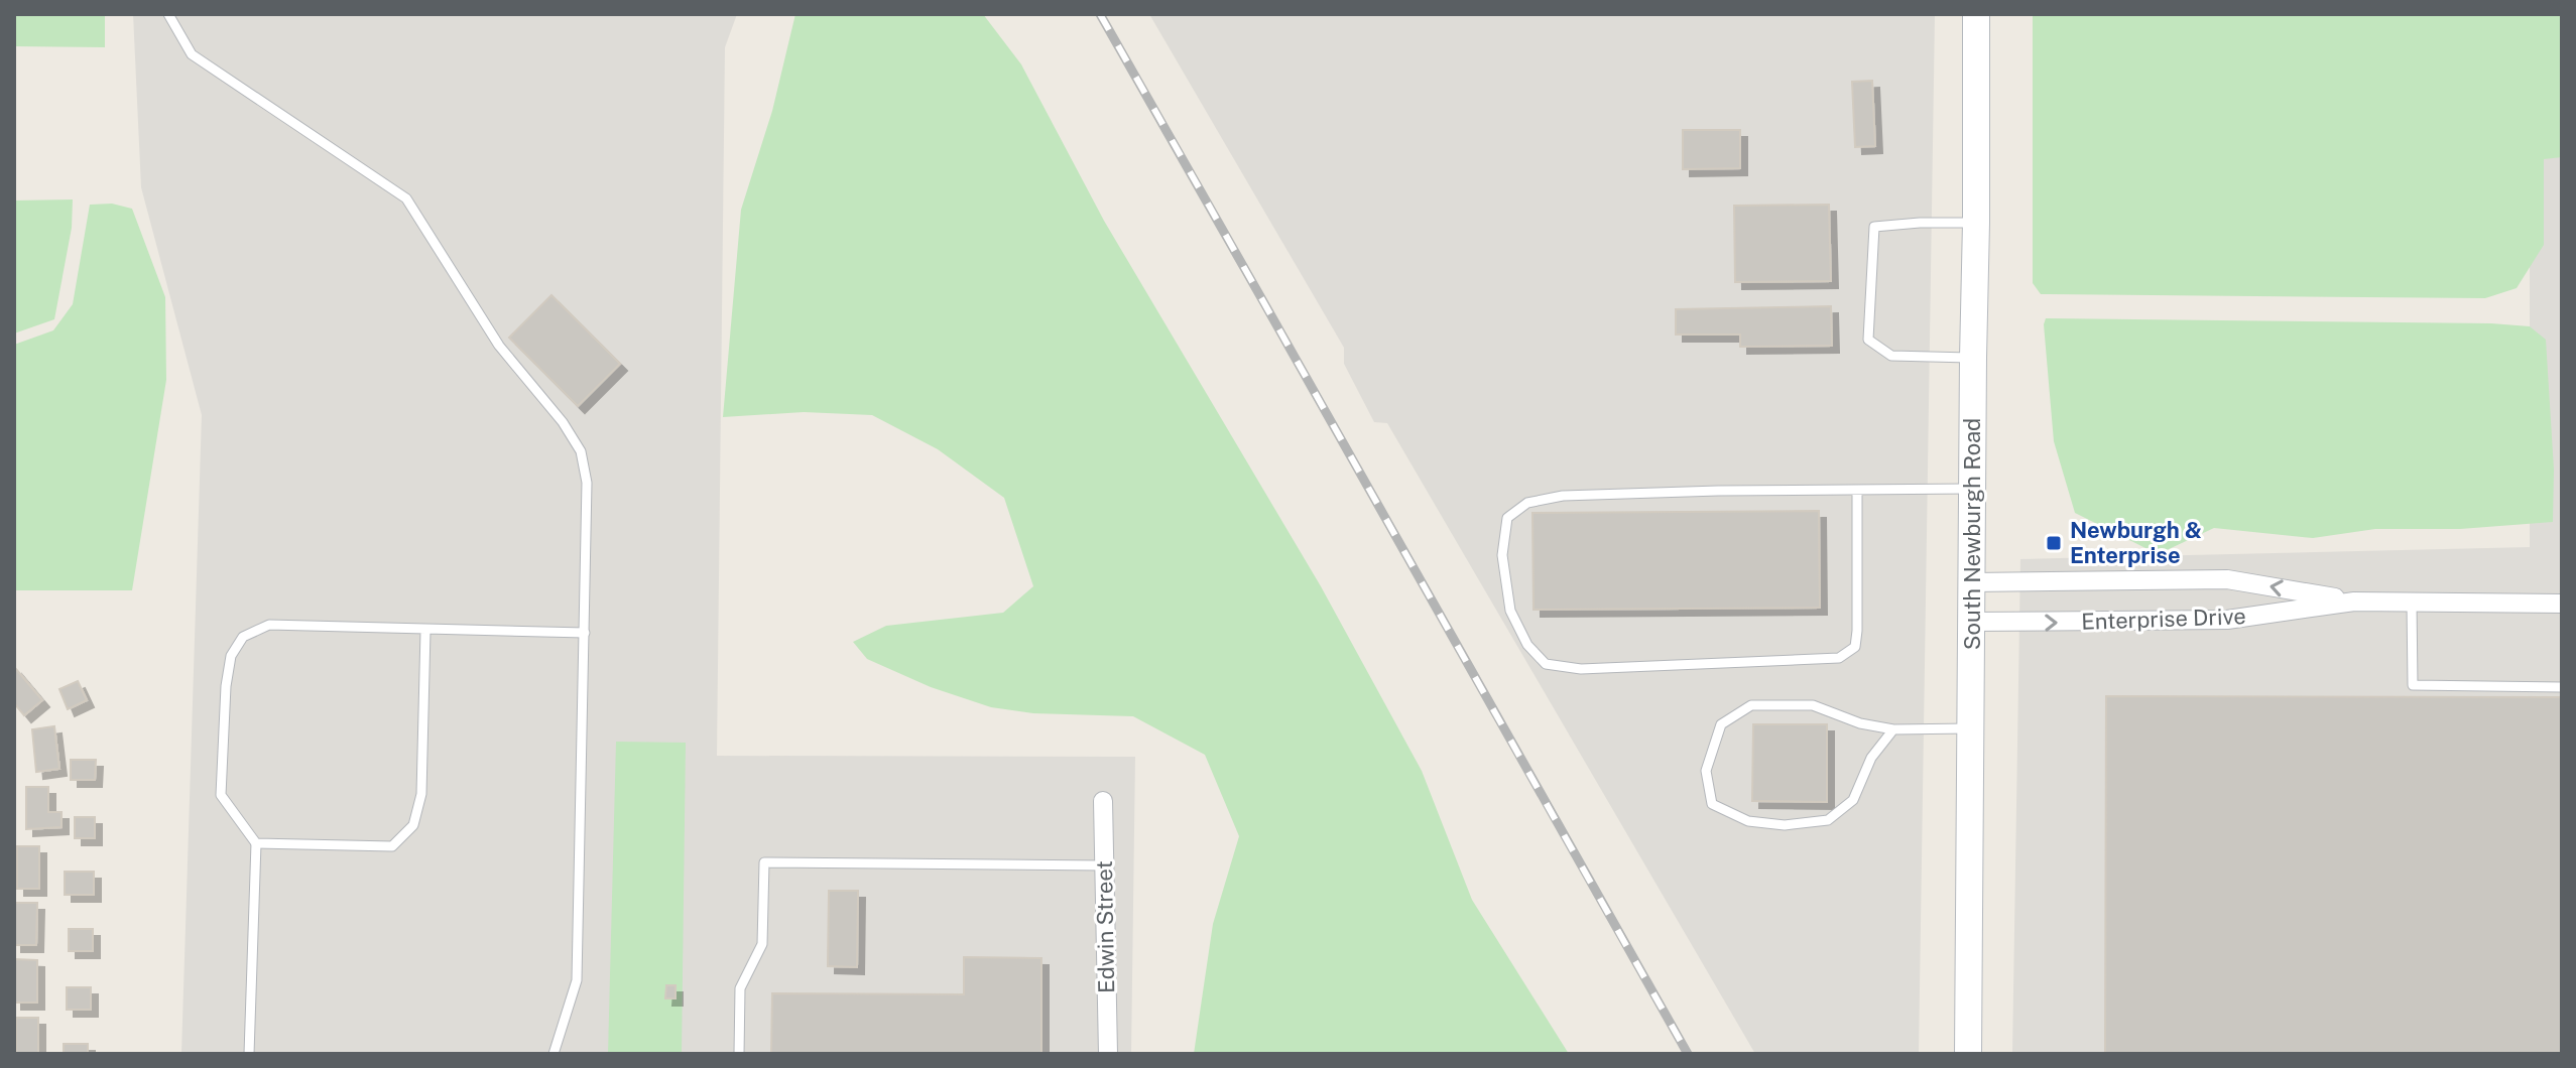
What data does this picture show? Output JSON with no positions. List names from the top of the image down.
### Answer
{
  "streets": {
    "main road": ["South Newburgh Road"],
    "street": ["Enterprise Drive", "Edwin Street"]
  },
  "crossings": [
    ["South Newburgh Road", "Enterprise Drive"]
  ],
  "places": {
    "transit": ["Newburgh & Enterprise"]
  }
}
